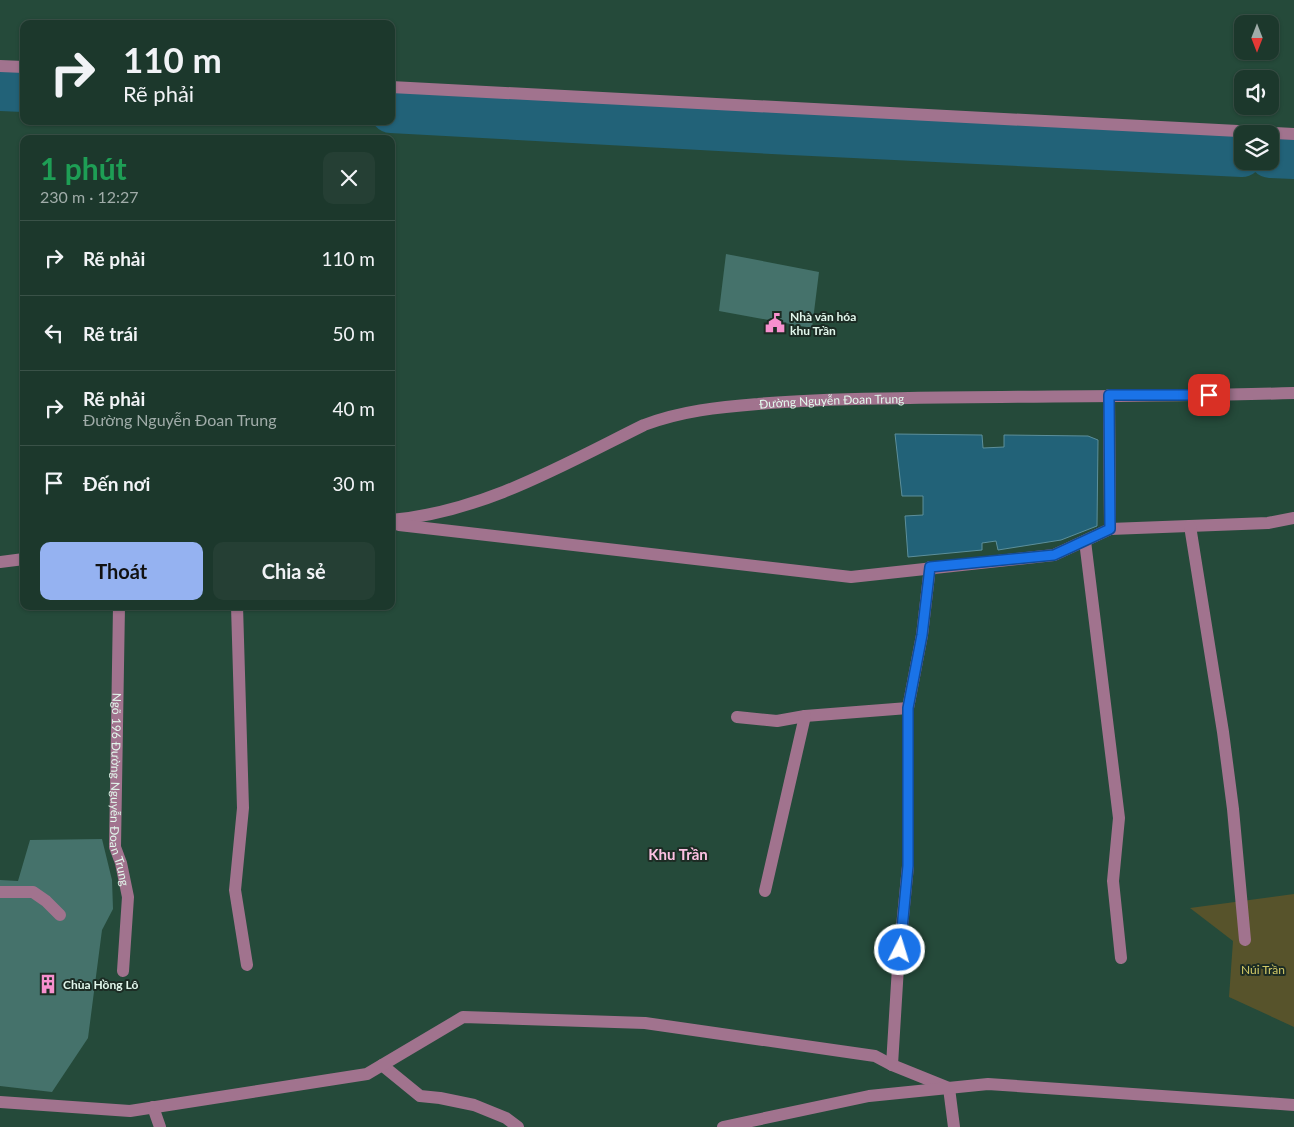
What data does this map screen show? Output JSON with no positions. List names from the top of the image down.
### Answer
{
  "streets": {
    "street": ["Đường Nguyễn Đoan Trung", "Ngõ 196 Đường Nguyễn Đoan Trung"]
  },
  "districts": ["Khu Trần"],
  "parks": ["Núi Trần"],
  "places": {
    "public building": ["Nhà văn hóa khu Trần"],
    "building": ["Chùa Hồng Lô"]
  },
  "north": "bottom",
  "page": {
    "turn": ["110 m", "Rẽ phải"],
    "heading": ["1 phút", "230 m · 12:27"],
    "list": [
      {
        "name": "Rẽ phải",
        "value": "110 m"
      },
      {
        "name": "Rẽ trái",
        "value": "50 m"
      },
      {
        "name": "Rẽ phải",
        "note": "Đường Nguyễn Đoan Trung",
        "value": "40 m"
      },
      {
        "name": "Đến nơi",
        "value": "30 m"
      }
    ],
    "buttons": ["Thoát", "Chia sẻ"]
  }
}
